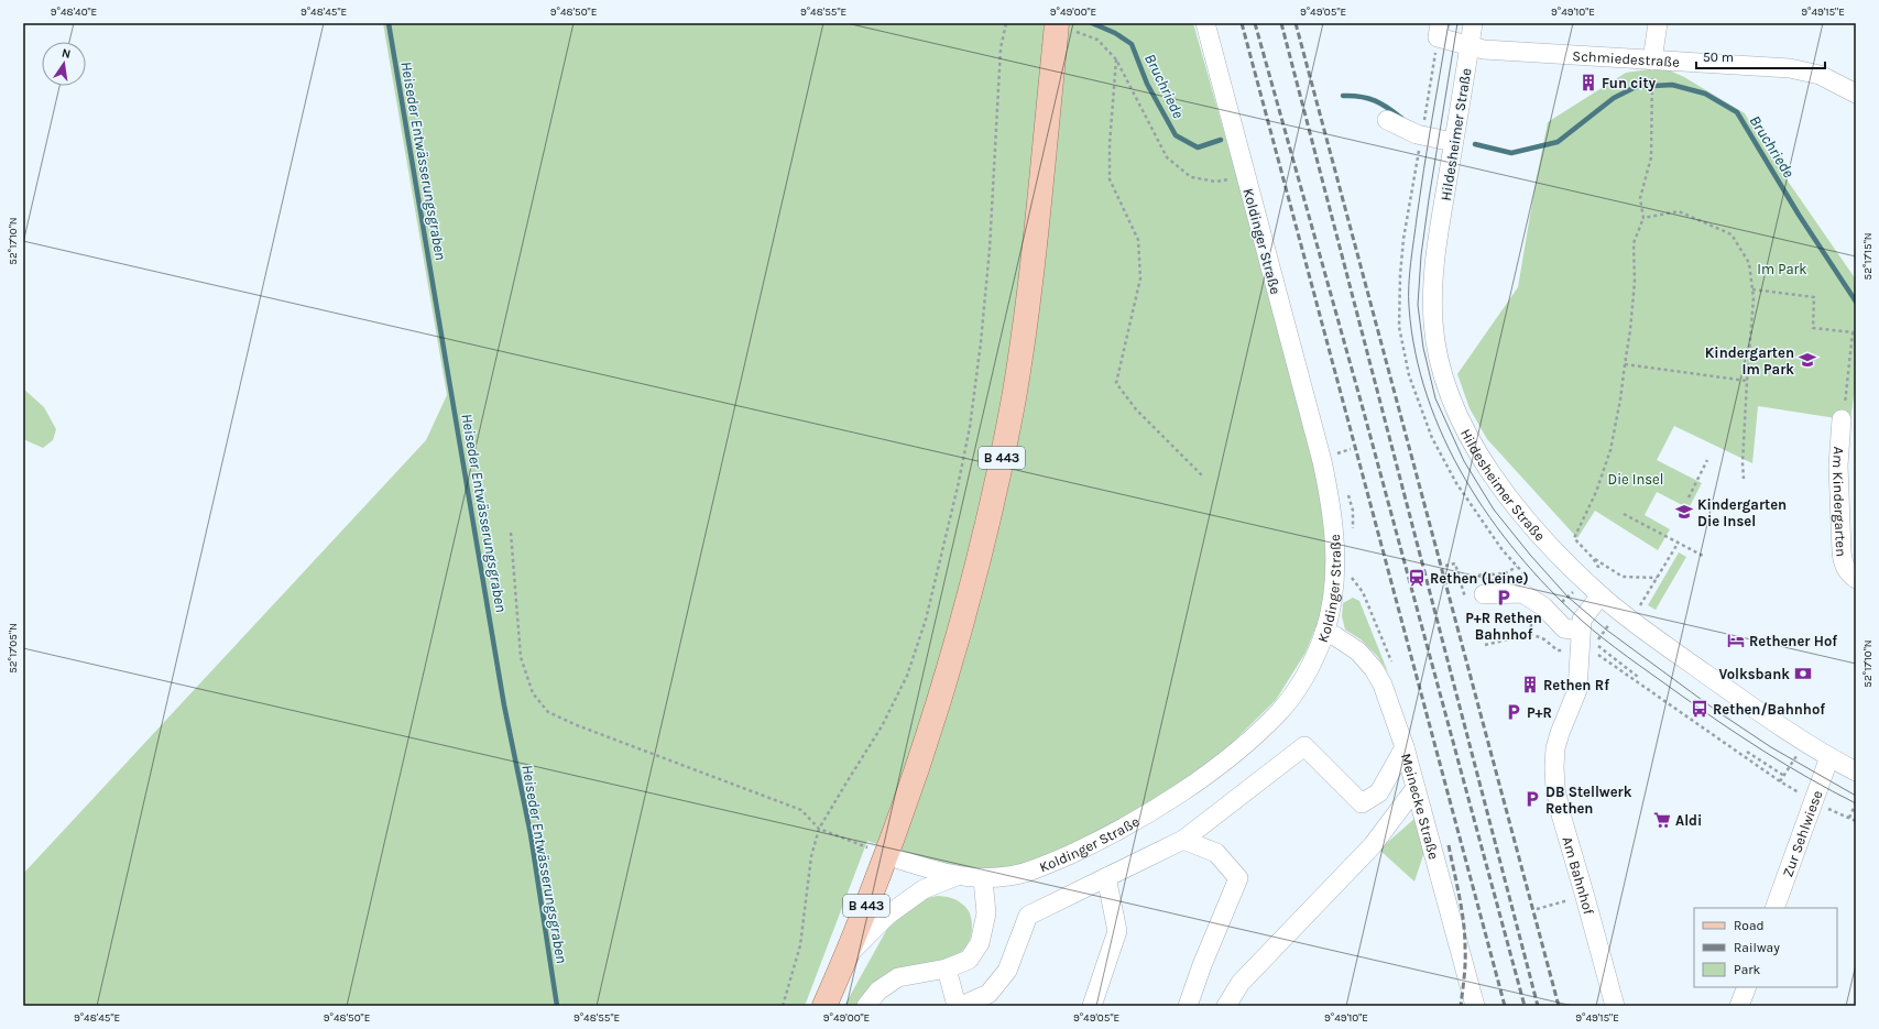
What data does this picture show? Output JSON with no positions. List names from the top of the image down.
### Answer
{
  "streets": {
    "main road": ["B 443"],
    "street": [
      "Schmiedestraße",
      "Hildesheimer Straße",
      "Koldinger Straße",
      "Am Kindergarten",
      "Meinecke Straße",
      "Zur Sehlwiese",
      "Am Bahnhof"
    ]
  },
  "crossings": [
    ["Schmiedestraße", "Hildesheimer Straße"],
    ["Hildesheimer Straße", "Zur Sehlwiese"],
    ["Hildesheimer Straße", "Am Bahnhof"],
    ["Koldinger Straße", "B 443"],
    ["Koldinger Straße", "Meinecke Straße"]
  ],
  "water": ["Bruchriede", "Heiseder Entwässerungsgraben"],
  "parks": ["Im Park", "Die Insel"],
  "places": {
    "building": ["Fun city", "Rethen Rf"],
    "school or university": ["Kindergarten Im Park", "Kindergarten Die Insel"],
    "station": ["Rethen (Leine)"],
    "parking": ["P+R Rethen Bahnhof", "P+R", "DB Stellwerk Rethen"],
    "hotel": ["Rethener Hof"],
    "bank": ["Volksbank"],
    "bus stop": ["Rethen/Bahnhof"],
    "supermarket": ["Aldi"]
  },
  "legend": ["Road", "Railway", "Park"],
  "scale_bar": "50 m",
  "north": "top",
  "coordinates": [
    "9°48'40\"E",
    "9°48'45\"E",
    "9°48'50\"E",
    "9°48'55\"E",
    "9°49'00\"E",
    "9°49'05\"E",
    "9°49'10\"E",
    "9°49'15\"E",
    "52°17'10\"N",
    "52°17'15\"N",
    "52°17'05\"N"
  ]
}
